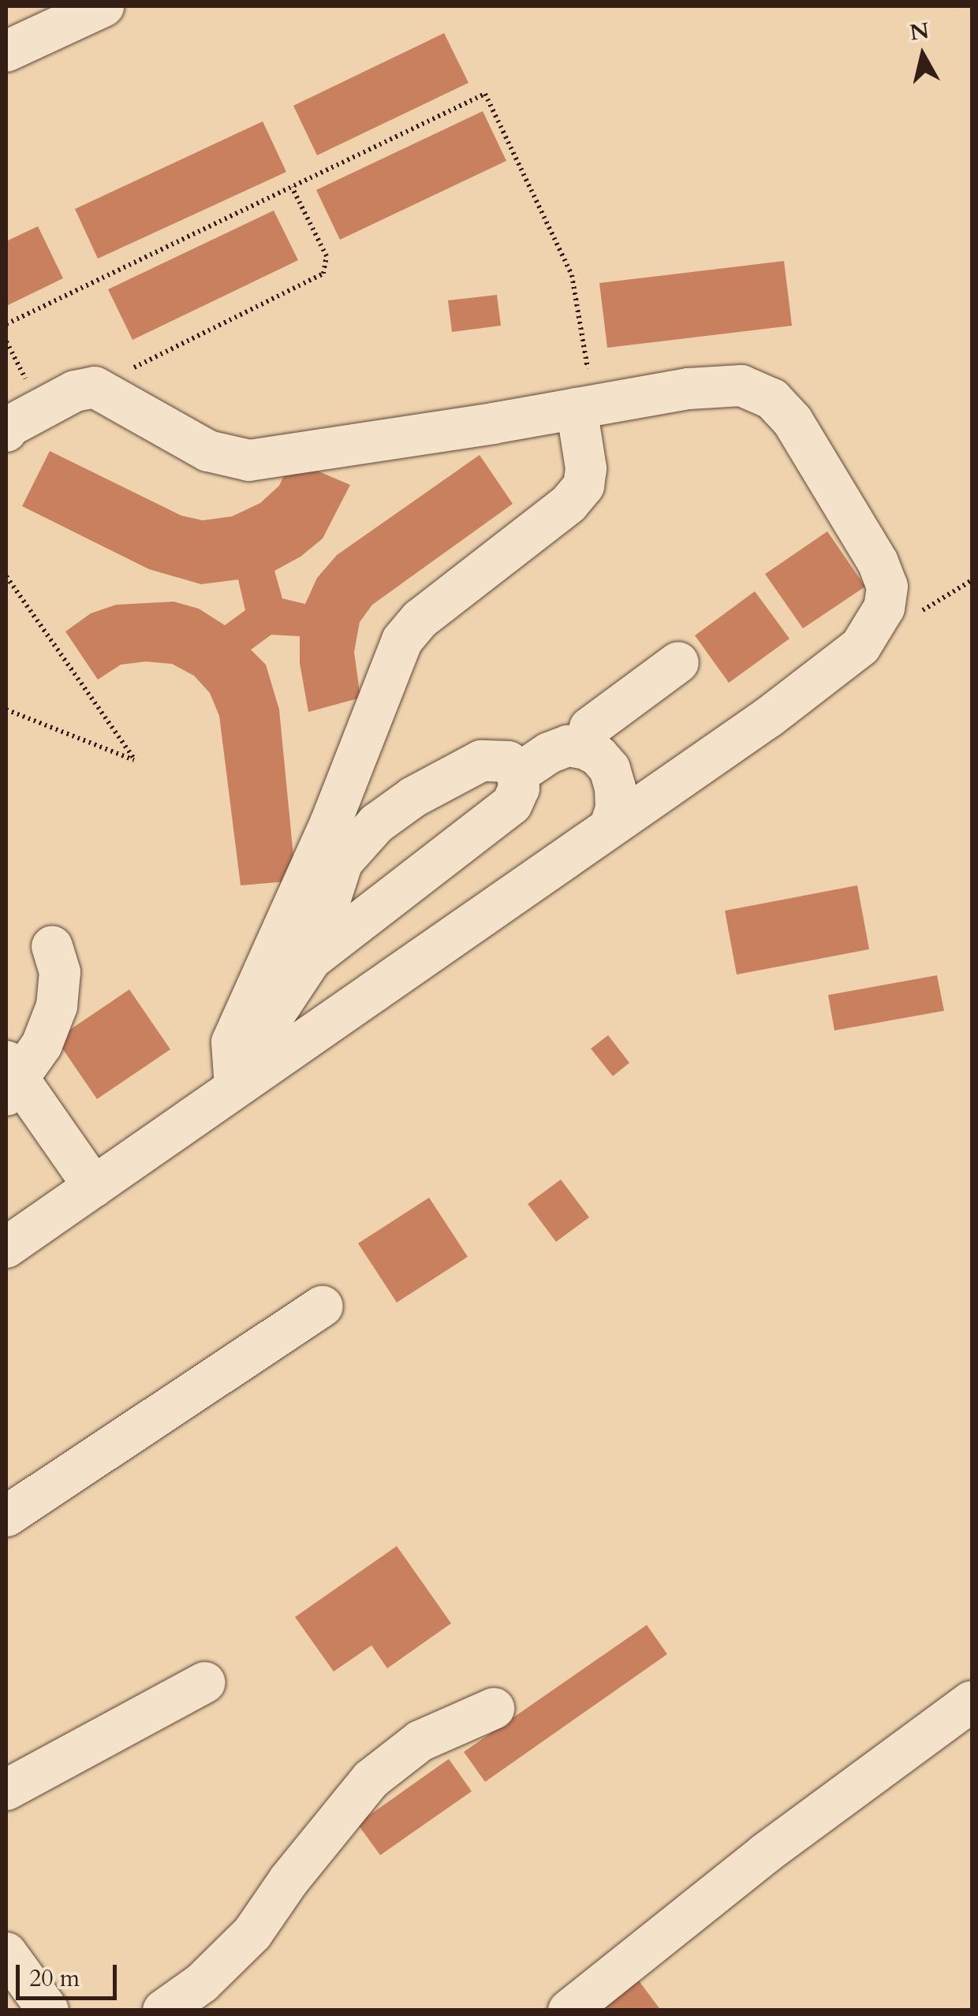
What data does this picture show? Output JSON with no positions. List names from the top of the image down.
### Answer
{
  "scale_bar": "20 m",
  "north": "top"
}
